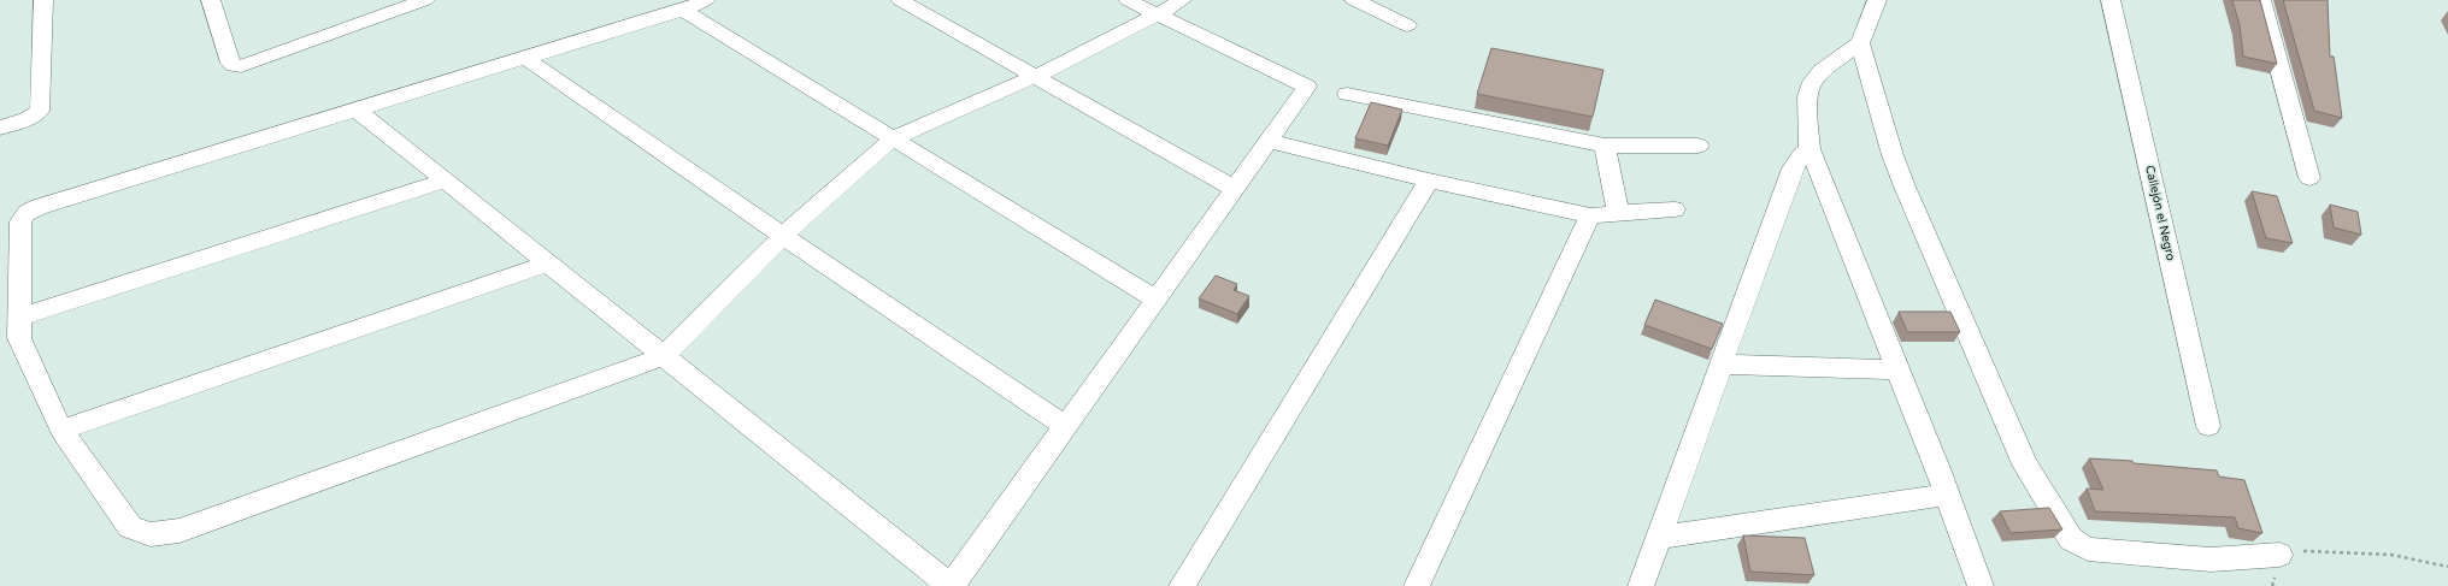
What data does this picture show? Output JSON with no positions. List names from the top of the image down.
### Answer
{
  "streets": {
    "street": ["Callejón el Negro"]
  }
}
